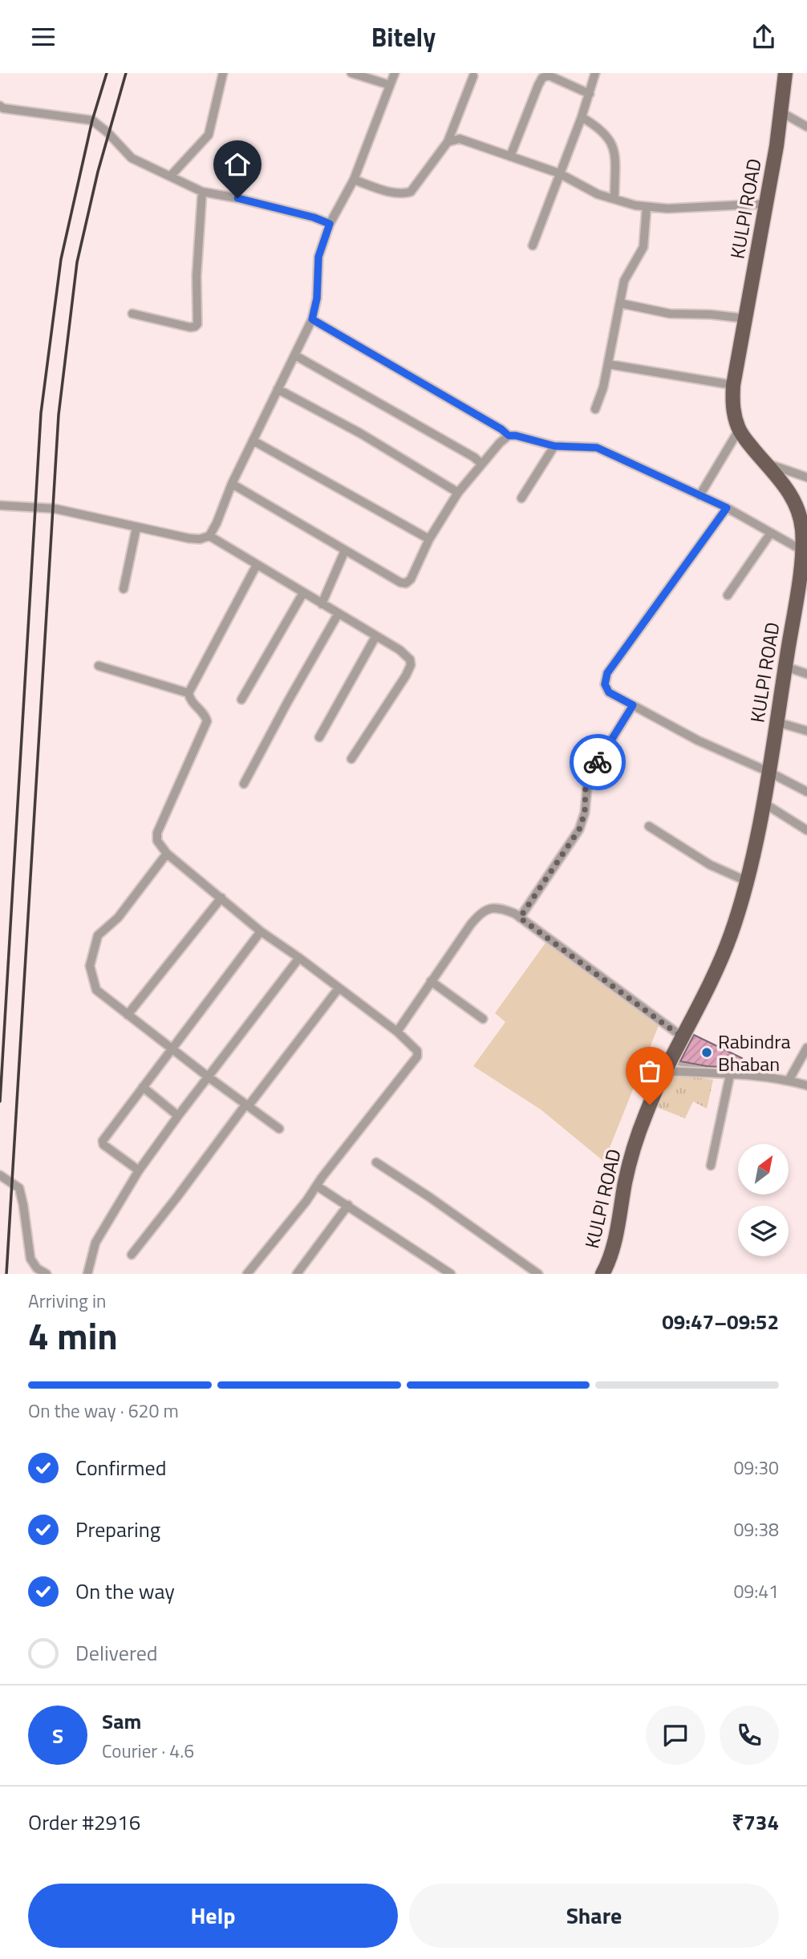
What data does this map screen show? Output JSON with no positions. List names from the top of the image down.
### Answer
{
  "streets": {
    "main road": ["KULPI ROAD"]
  },
  "places": ["Rabindra Bhaban"],
  "north": "top right",
  "page": {
    "header": "Bitely",
    "heading": ["4 min", "Arriving in", "09:47–09:52"],
    "panel": [
      "Sam",
      "Courier · 4.6",
      "Order #2916",
      "₹734"
    ],
    "bar": "On the way · 620 m",
    "list": [
      ["Confirmed", "09:30"],
      ["Preparing", "09:38"],
      ["On the way", "09:41"],
      "Delivered"
    ],
    "round": "S",
    "buttons": ["Help", "Share"]
  }
}
